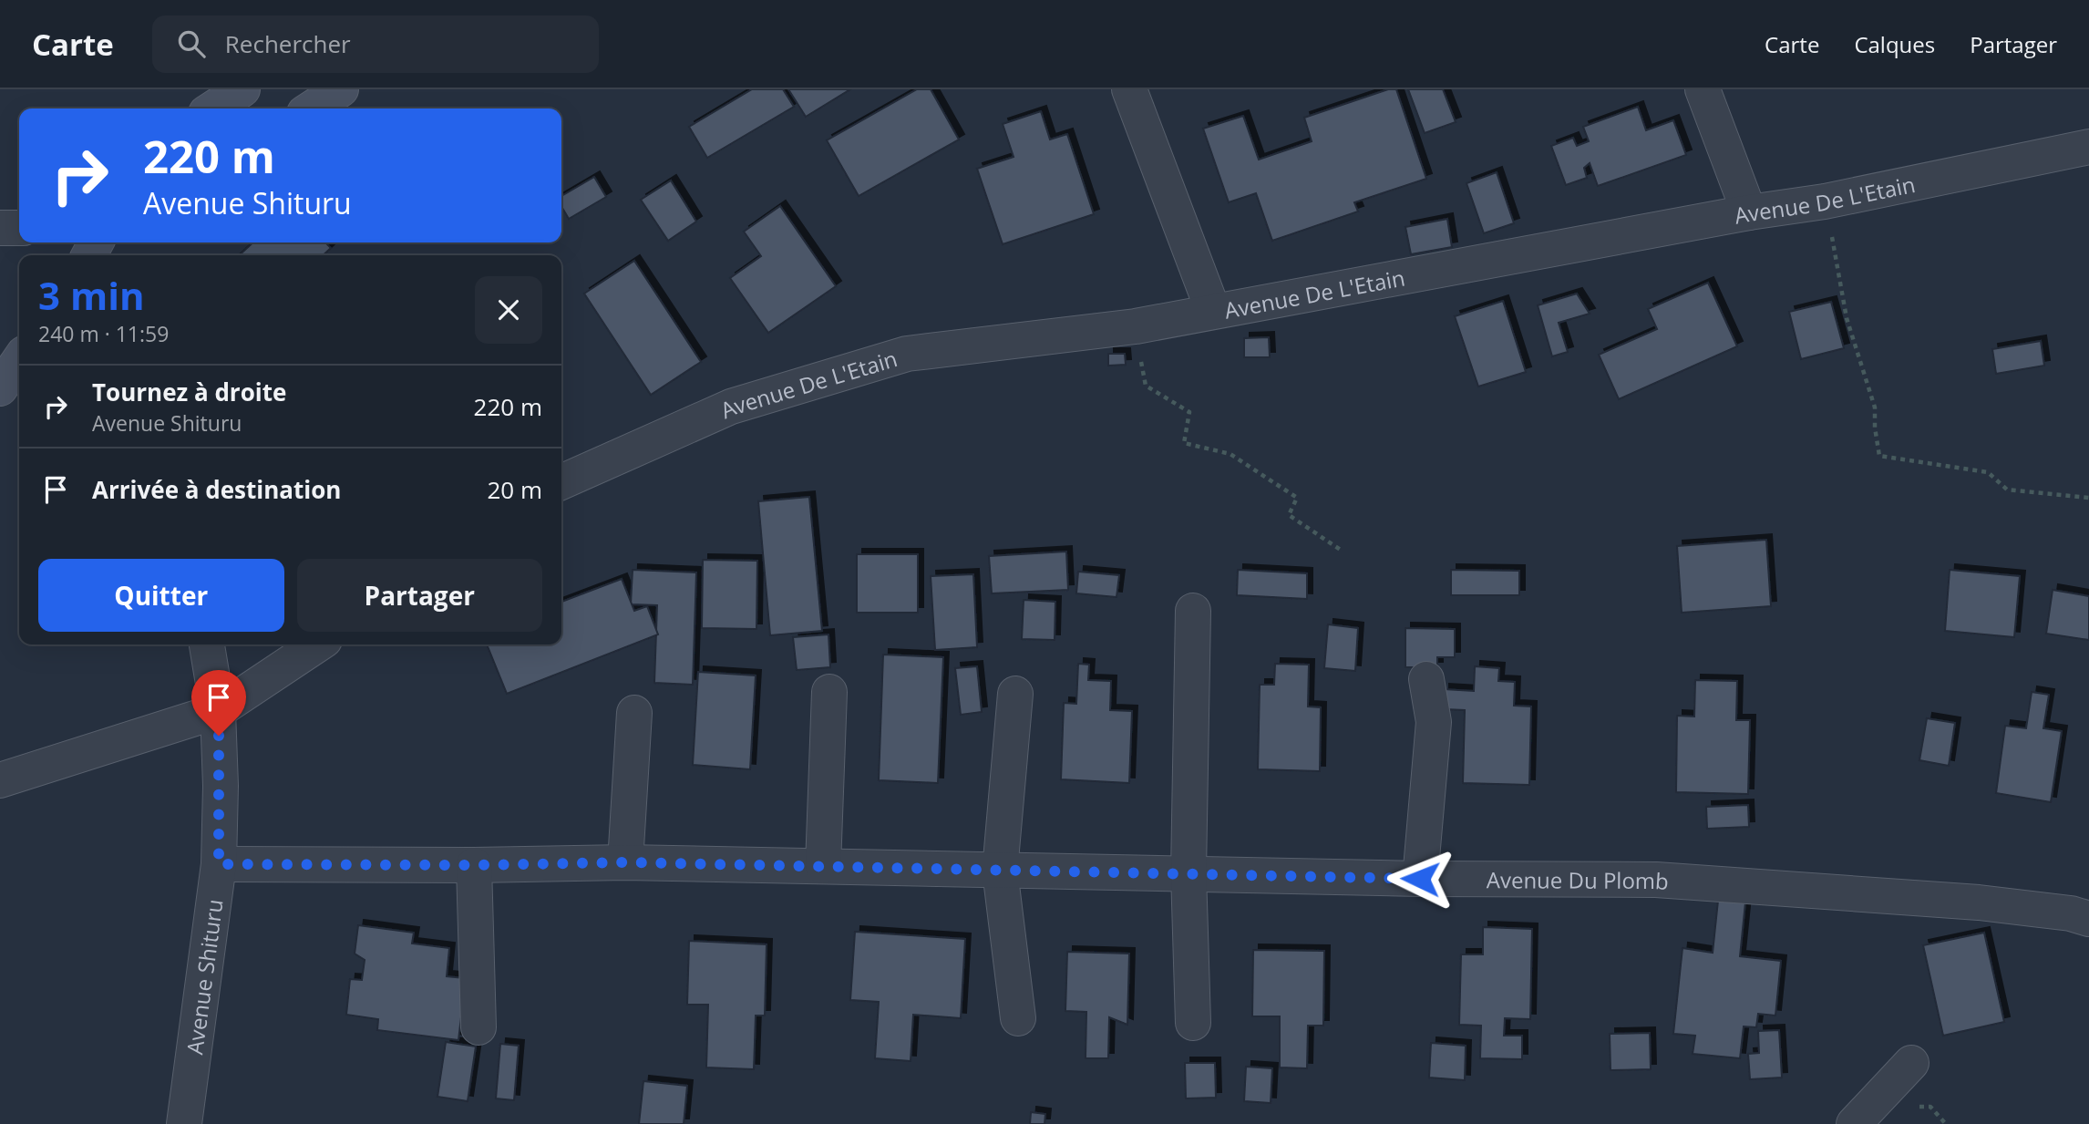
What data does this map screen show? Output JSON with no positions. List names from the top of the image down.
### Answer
{
  "streets": {
    "street": ["Avenue De L'Etain", "Avenue Du Plomb", "Avenue Shituru"]
  },
  "crossings": [
    ["Avenue Du Plomb", "Avenue Shituru"]
  ],
  "page": {
    "header": "Carte",
    "search": "Rechercher",
    "nav": ["Carte", "Calques", "Partager"],
    "turn": ["220 m", "Avenue Shituru"],
    "heading": ["3 min", "240 m · 11:59"],
    "list": [
      {
        "name": "Tournez à droite",
        "note": "Avenue Shituru",
        "value": "220 m"
      },
      {
        "name": "Arrivée à destination",
        "value": "20 m"
      }
    ],
    "buttons": ["Quitter", "Partager"]
  }
}
